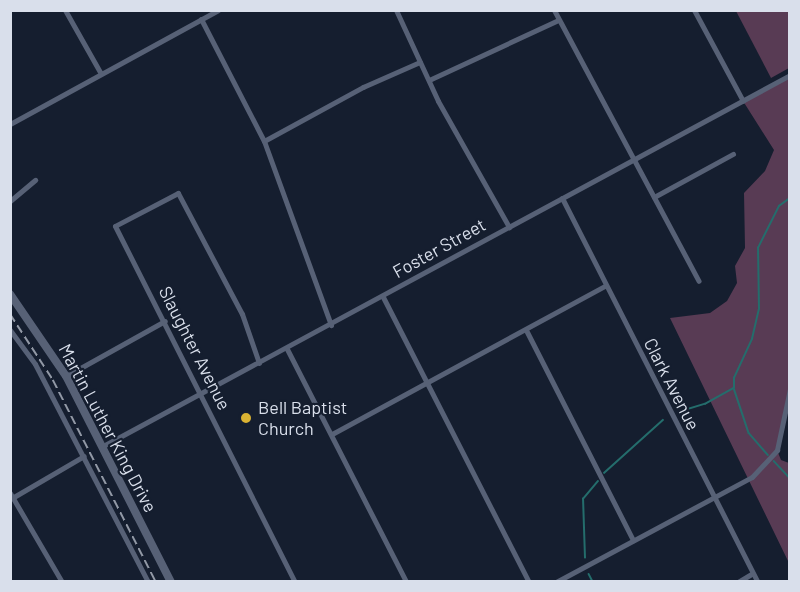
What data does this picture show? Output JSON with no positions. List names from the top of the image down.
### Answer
{
  "streets": {
    "main road": ["Martin Luther King Drive"],
    "street": ["Foster Street", "Slaughter Avenue", "Clark Avenue"]
  },
  "crossings": [
    ["Foster Street", "Slaughter Avenue"],
    ["Foster Street", "Clark Avenue"],
    ["Foster Street", "Martin Luther King Drive"]
  ],
  "places": ["Bell Baptist Church"]
}
